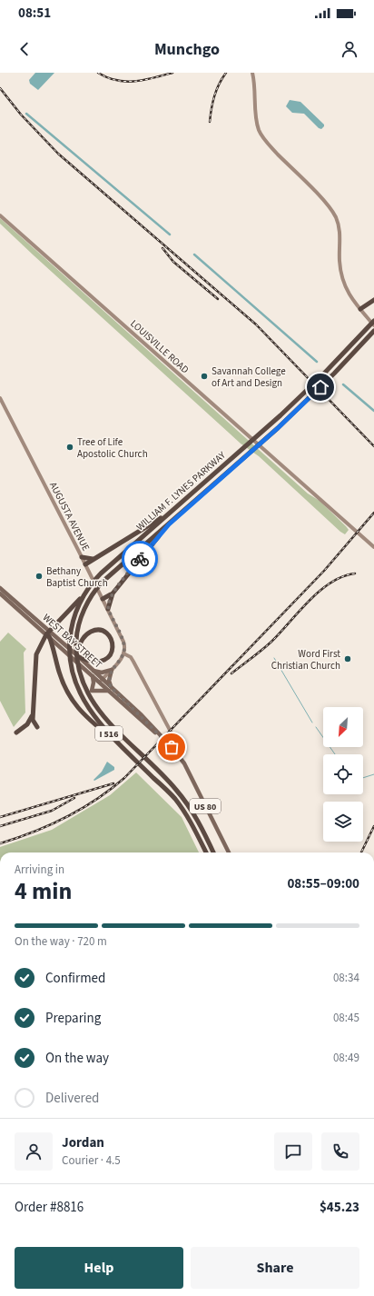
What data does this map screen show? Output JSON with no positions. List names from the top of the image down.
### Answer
{
  "streets": {
    "highway": ["WILLIAM F. LYNES PARKWAY", "I 516"],
    "main road": [
      "LOUISVILLE ROAD",
      "AUGUSTA AVENUE",
      "WEST BAY STREET",
      "US 80"
    ]
  },
  "crossings": [
    ["WILLIAM F. LYNES PARKWAY", "WEST BAY STREET"]
  ],
  "places": [
    "Savannah College of Art and Design",
    "Tree of Life Apostolic Church",
    "Bethany Baptist Church",
    "Word First Christian Church"
  ],
  "north": "bottom left",
  "page": {
    "status": "08:51",
    "header": "Munchgo",
    "heading": ["4 min", "Arriving in", "08:55–09:00"],
    "panel": [
      "Jordan",
      "Courier · 4.5",
      "Order #8816",
      "$45.23"
    ],
    "bar": "On the way · 720 m",
    "list": [
      ["Confirmed", "08:34"],
      ["Preparing", "08:45"],
      ["On the way", "08:49"],
      "Delivered"
    ],
    "buttons": ["Help", "Share"]
  }
}
